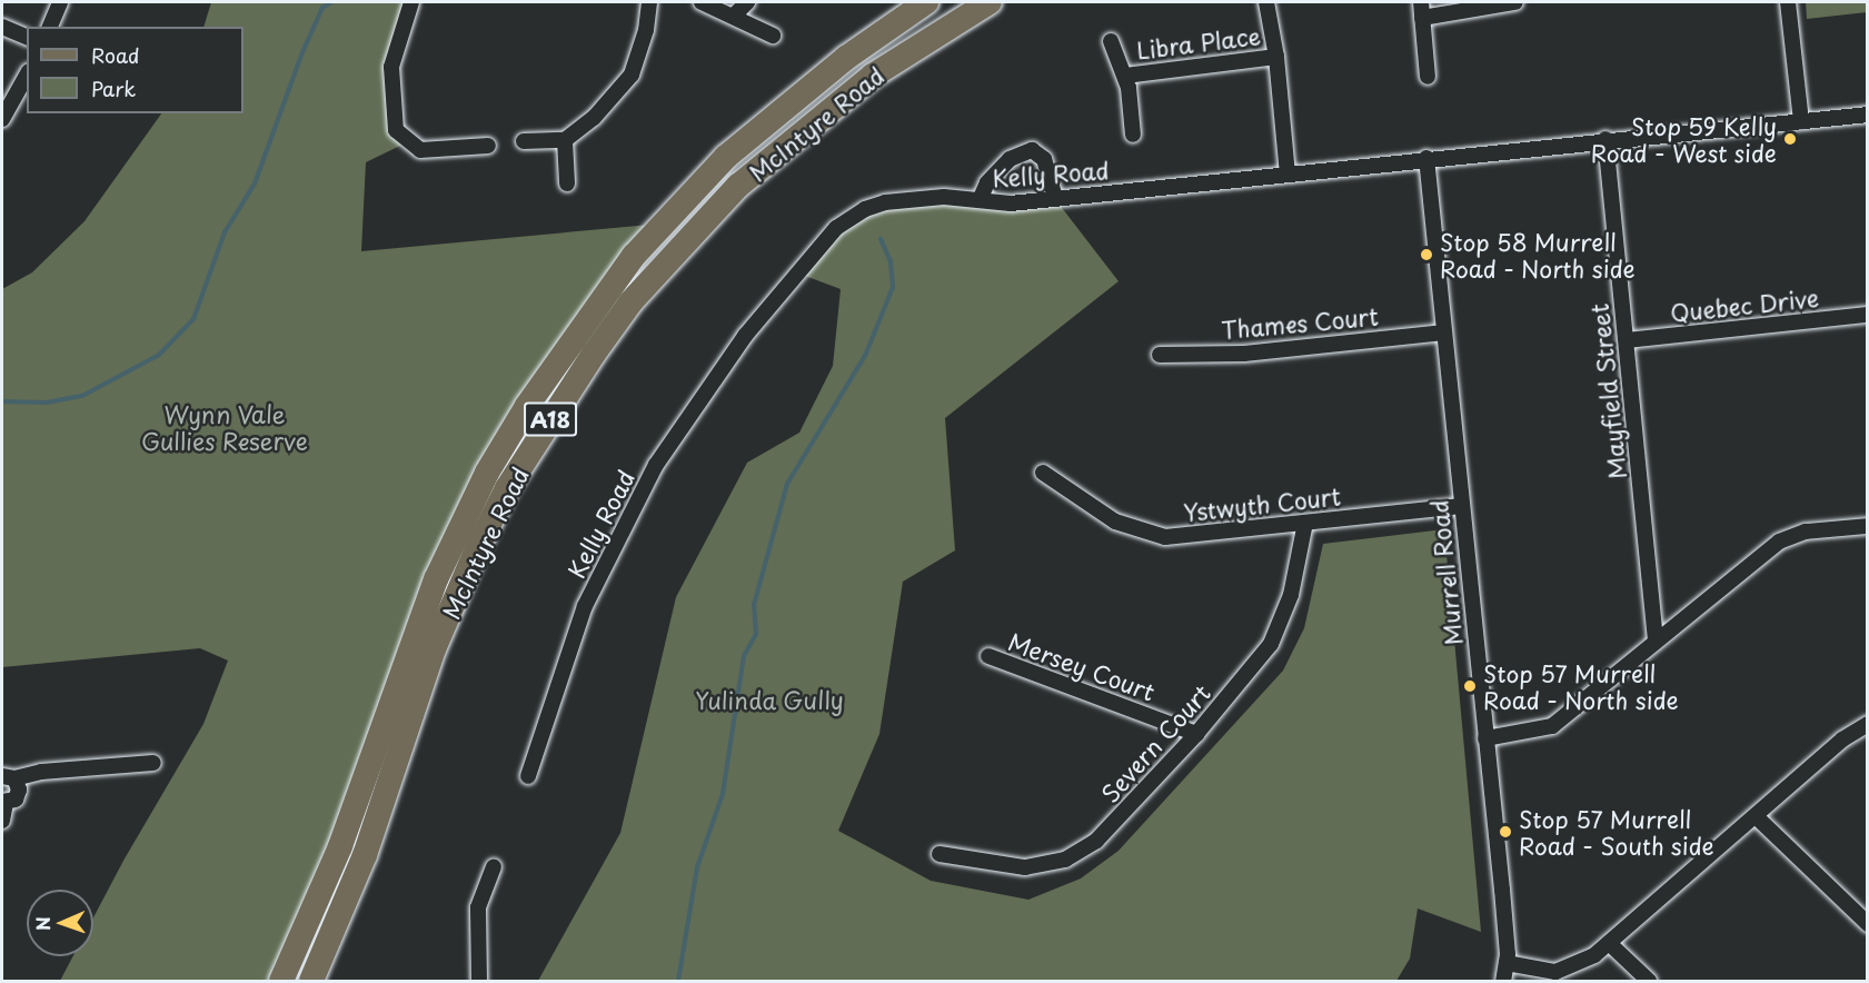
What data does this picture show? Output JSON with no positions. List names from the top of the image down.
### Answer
{
  "streets": {
    "main road": ["McIntyre Road", "A18"],
    "street": [
      "Libra Place",
      "Kelly Road",
      "Quebec Drive",
      "Thames Court",
      "Mayfield Street",
      "Ystwyth Court",
      "Murrell Road",
      "Mersey Court",
      "Severn Court"
    ]
  },
  "crossings": [
    ["Kelly Road", "Mayfield Street"],
    ["Kelly Road", "Murrell Road"],
    ["Quebec Drive", "Mayfield Street"],
    ["Thames Court", "Murrell Road"],
    ["Ystwyth Court", "Murrell Road"],
    ["Ystwyth Court", "Severn Court"],
    ["Mersey Court", "Severn Court"]
  ],
  "parks": ["Wynn Vale Gullies Reserve", "Yulinda Gully"],
  "places": [
    "Stop 59 Kelly Road - West side",
    "Stop 58 Murrell Road - North side",
    "Stop 57 Murrell Road - North side",
    "Stop 57 Murrell Road - South side"
  ],
  "legend": ["Road", "Park"],
  "north": "left"
}
